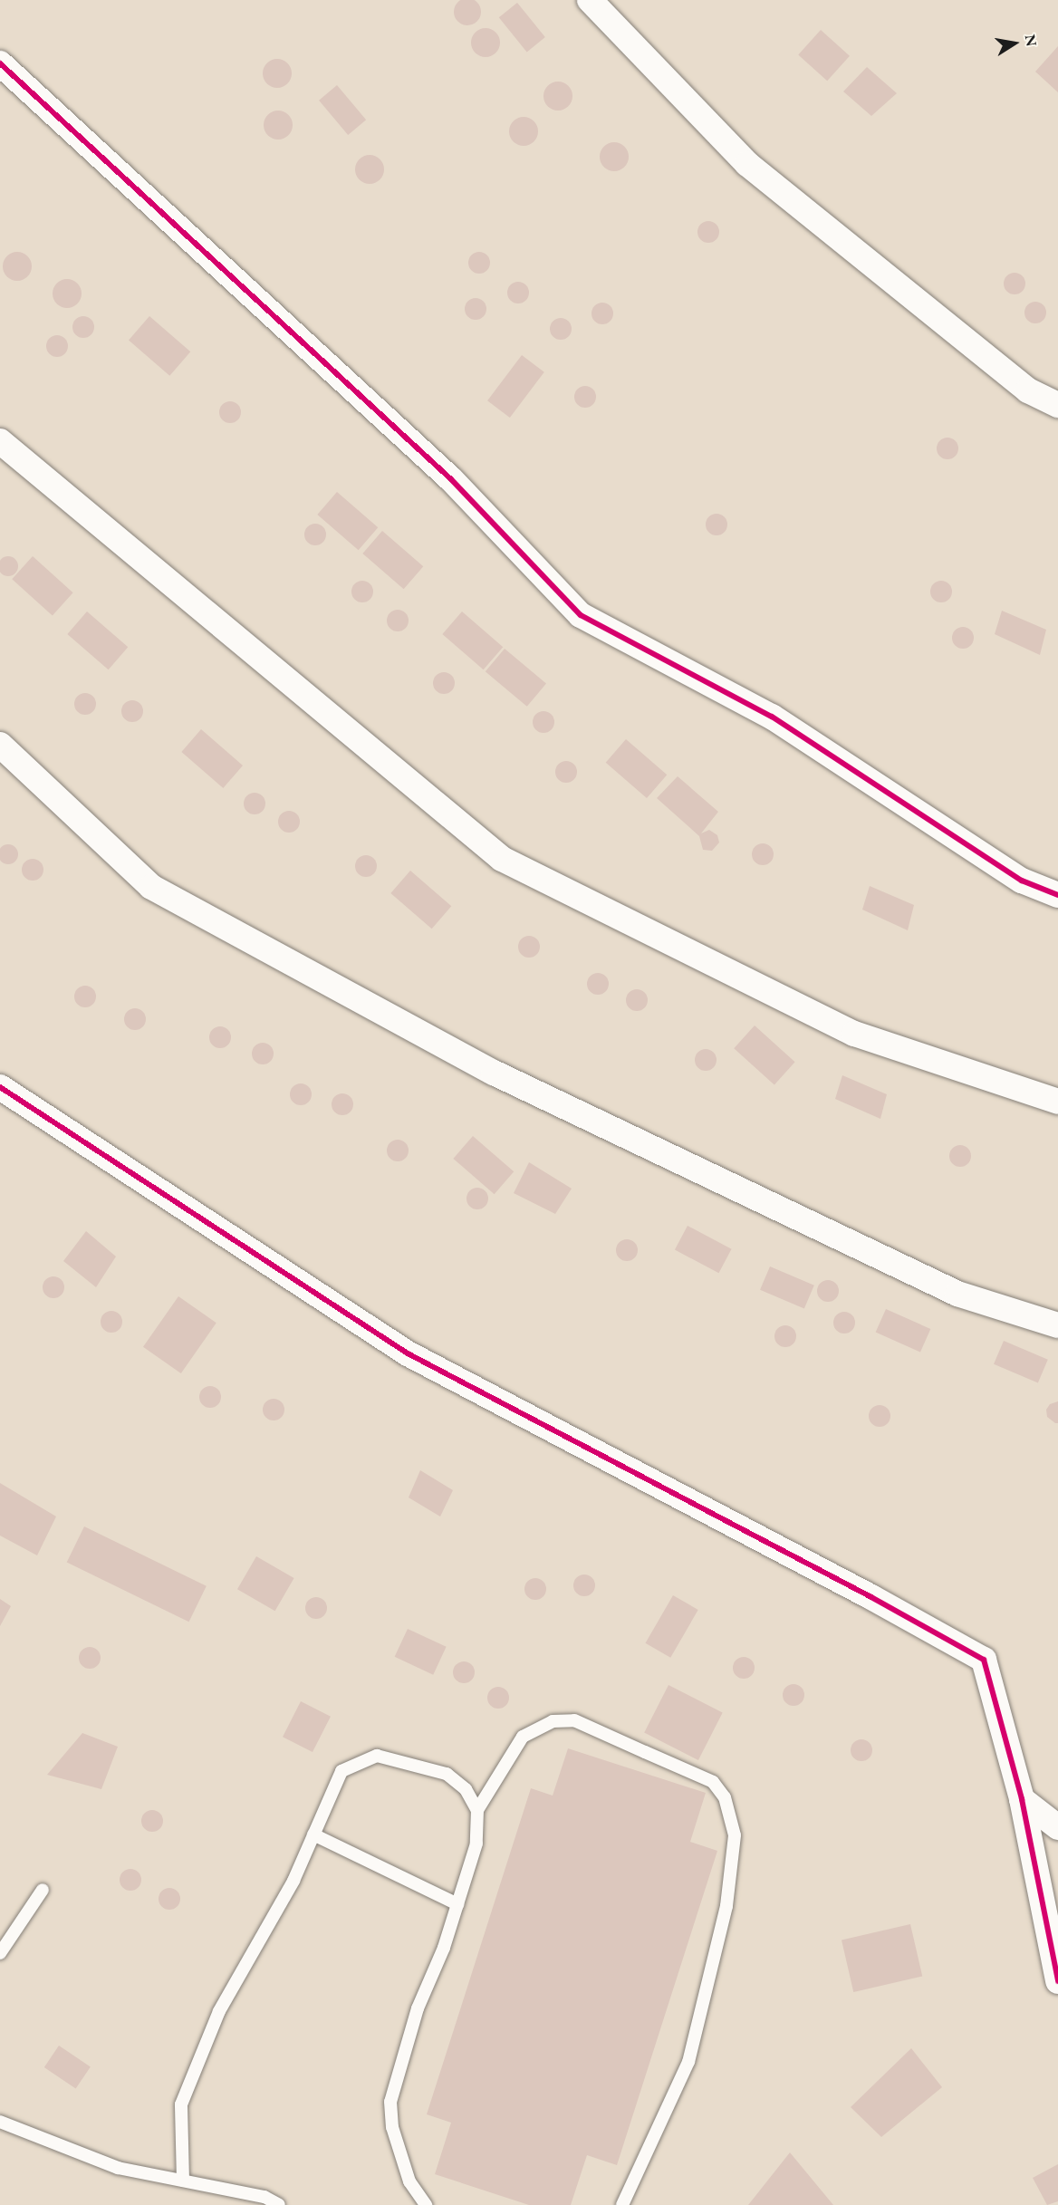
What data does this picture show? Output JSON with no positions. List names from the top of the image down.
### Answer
{
  "north": "right"
}
